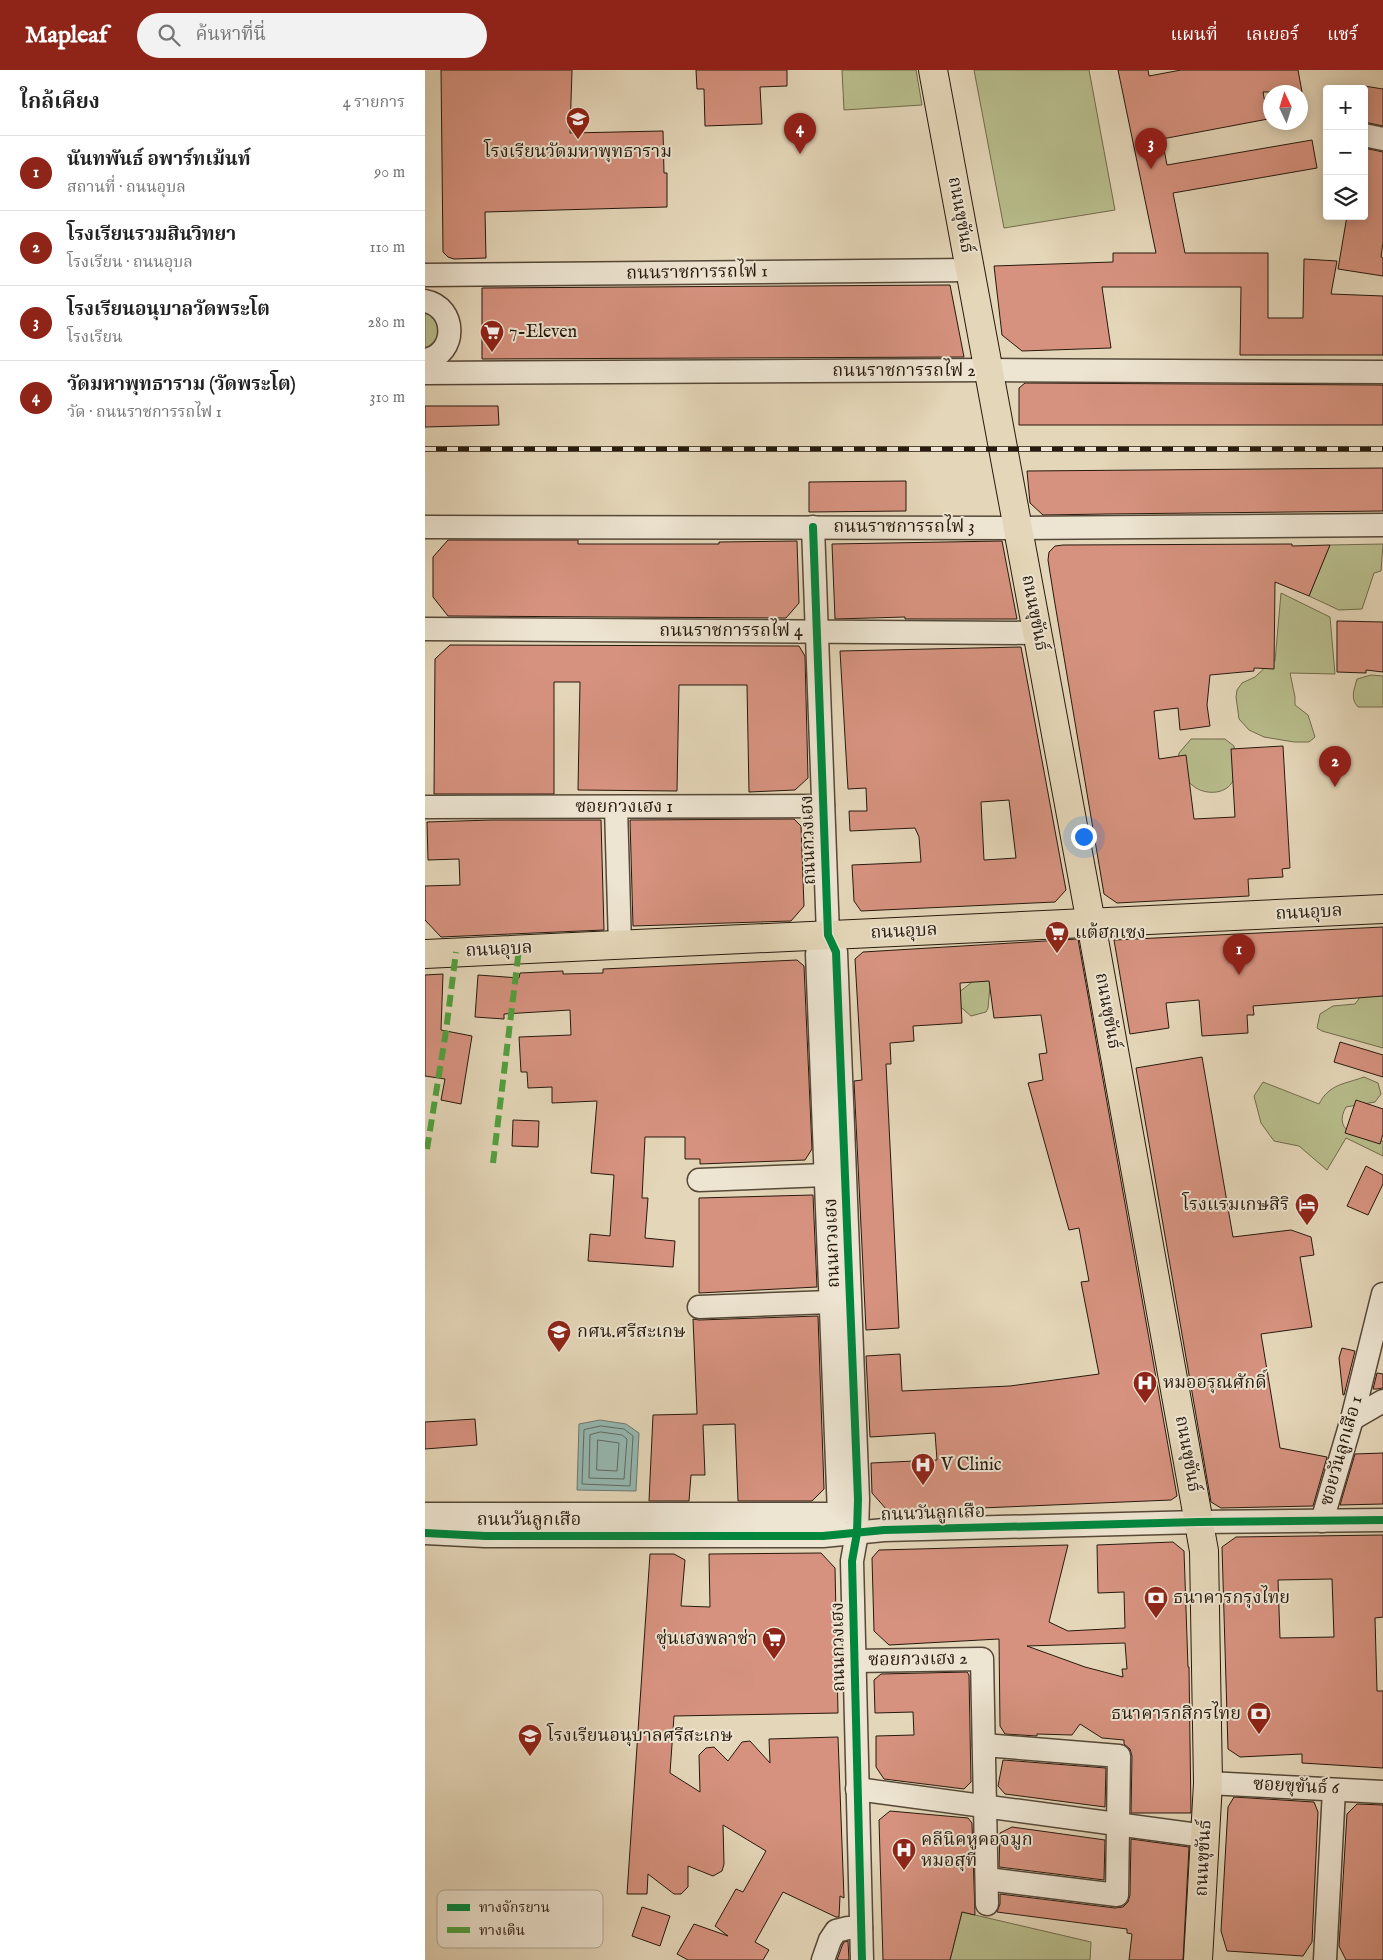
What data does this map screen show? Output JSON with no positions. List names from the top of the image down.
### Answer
{
  "streets": {
    "main road": ["ถนนขุขันธ์", "ถนนอุบล"],
    "street": [
      "ถนนราชการรถไฟ 1",
      "ถนนราชการรถไฟ 2",
      "ถนนราชการรถไฟ 3",
      "ถนนราชการรถไฟ 4",
      "ซอยกวงเฮง 1",
      "ถนนกวงเฮง",
      "ซอยวันลูกเสือ 1",
      "ถนนวันลูกเสือ",
      "ซอยกวงเฮง 2",
      "ซอยขุขันธ์ 6"
    ]
  },
  "crossings": [
    ["ถนนขุขันธ์", "ถนนราชการรถไฟ 1"],
    ["ถนนขุขันธ์", "ถนนราชการรถไฟ 2"],
    ["ถนนขุขันธ์", "ถนนราชการรถไฟ 3"],
    ["ถนนขุขันธ์", "ถนนราชการรถไฟ 4"],
    ["ถนนขุขันธ์", "ถนนอุบล"],
    ["ถนนขุขันธ์", "ถนนวันลูกเสือ"],
    ["ถนนขุขันธ์", "ซอยขุขันธ์ 6"],
    ["ถนนราชการรถไฟ 3", "ถนนกวงเฮง"],
    ["ถนนราชการรถไฟ 4", "ถนนกวงเฮง"],
    ["ซอยกวงเฮง 1", "ถนนกวงเฮง"],
    ["ถนนกวงเฮง", "ถนนอุบล"],
    ["ถนนกวงเฮง", "ถนนวันลูกเสือ"],
    ["ถนนกวงเฮง", "ซอยกวงเฮง 2"],
    ["ซอยวันลูกเสือ 1", "ถนนวันลูกเสือ"]
  ],
  "places": {
    "school or university": ["โรงเรียนวัดมหาพุทธาราม", "กศน.ศรีสะเกษ", "โรงเรียนอนุบาลศรีสะเกษ"],
    "supermarket": ["7-Eleven", "แต้ฮกเซง", "ซุ่นเฮงพลาซ่า"],
    "hotel": ["โรงแรมเกษสิริ"],
    "hospital": ["หมออรุณศักดิ์", "V Clinic", "คลีนิคหูคอจมูก หมอสุที"],
    "bank": ["ธนาคารกรุงไทย", "ธนาคารกสิกรไทย"]
  },
  "legend": ["ทางจักรยาน", "ทางเดิน"],
  "north": "top",
  "page": {
    "header": "Mapleaf",
    "search": "ค้นหาที่นี่",
    "nav": ["แผนที่", "เลเยอร์", "แชร์"],
    "heading": ["ใกล้เคียง", "4 รายการ"],
    "map_buttons": ["+", "−"],
    "pins": [
      "4",
      "3",
      "2",
      "1"
    ],
    "list": [
      {
        "mark": "1",
        "name": "นันทพันธ์ อพาร์ทเม้นท์",
        "note": "สถานที่ · ถนนอุบล",
        "value": "90 m"
      },
      {
        "mark": "2",
        "name": "โรงเรียนรวมสินวิทยา",
        "note": "โรงเรียน · ถนนอุบล",
        "value": "110 m"
      },
      {
        "mark": "3",
        "name": "โรงเรียนอนุบาลวัดพระโต",
        "note": "โรงเรียน",
        "value": "280 m"
      },
      {
        "mark": "4",
        "name": "วัดมหาพุทธาราม (วัดพระโต)",
        "note": "วัด · ถนนราชการรถไฟ 1",
        "value": "310 m"
      }
    ]
  }
}
